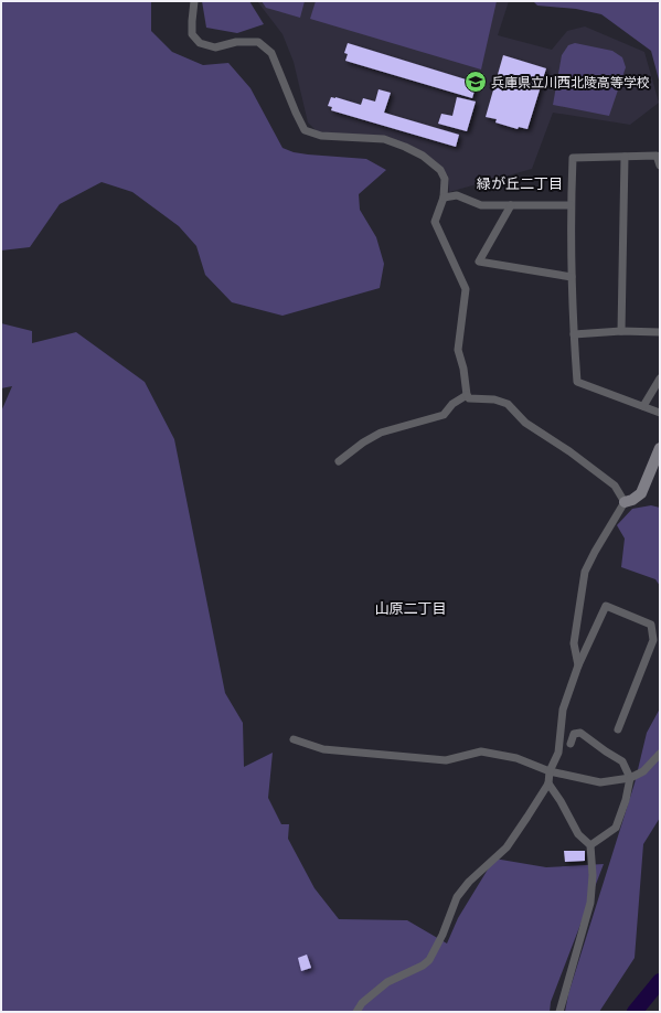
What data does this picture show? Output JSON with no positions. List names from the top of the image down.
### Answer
{
  "districts": ["緑が丘二丁目", "山原二丁目"],
  "places": {
    "school or university": ["兵庫県立川西北陵高等学校"]
  }
}
